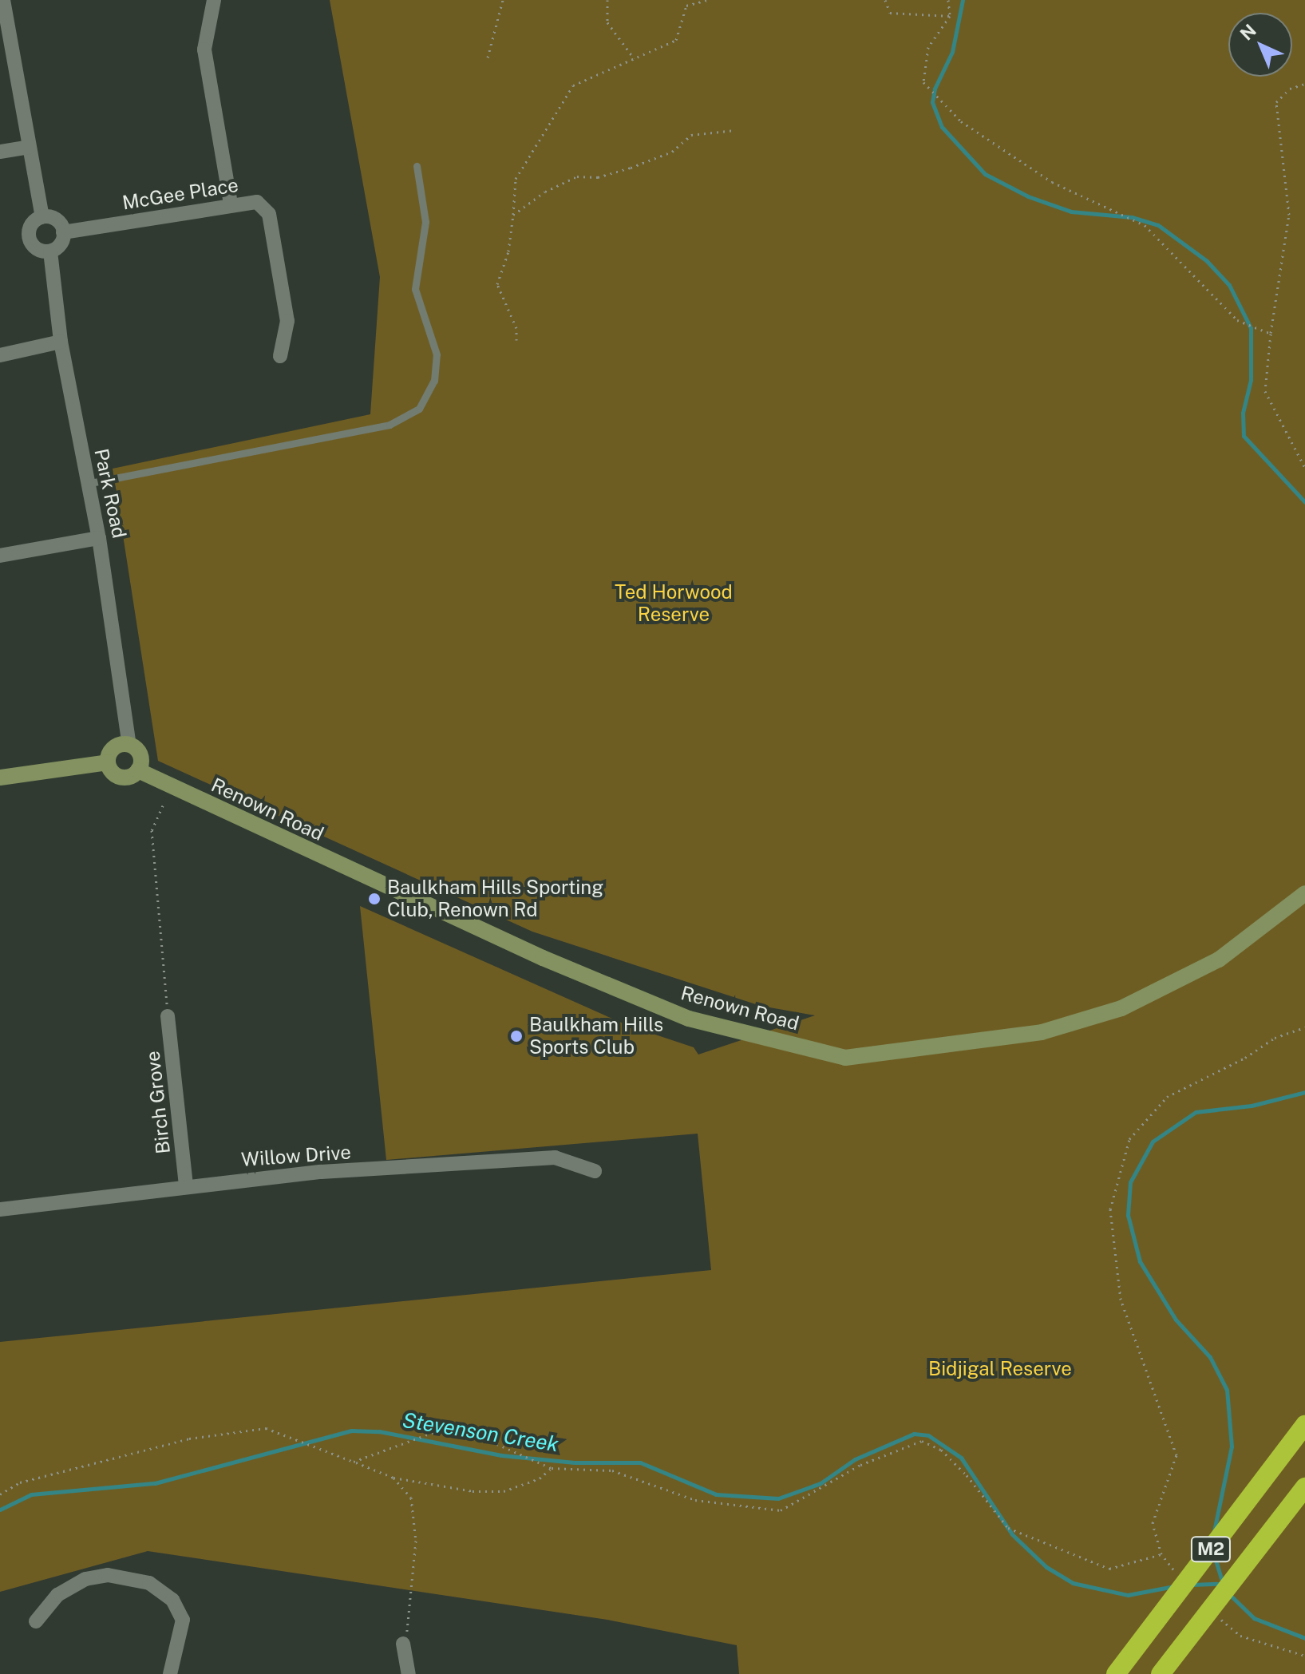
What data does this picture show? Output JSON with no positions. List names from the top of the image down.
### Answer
{
  "streets": {
    "highway": ["M2"],
    "main road": ["Renown Road"],
    "street": [
      "McGee Place",
      "Park Road",
      "Birch Grove",
      "Willow Drive"
    ]
  },
  "crossings": [
    ["McGee Place", "Park Road"],
    ["Park Road", "Renown Road"],
    ["Birch Grove", "Willow Drive"]
  ],
  "water": ["Stevenson Creek"],
  "parks": ["Ted Horwood Reserve", "Bidjigal Reserve"],
  "places": ["Baulkham Hills Sporting Club, Renown Rd", "Baulkham Hills Sports Club"],
  "north": "top left"
}
